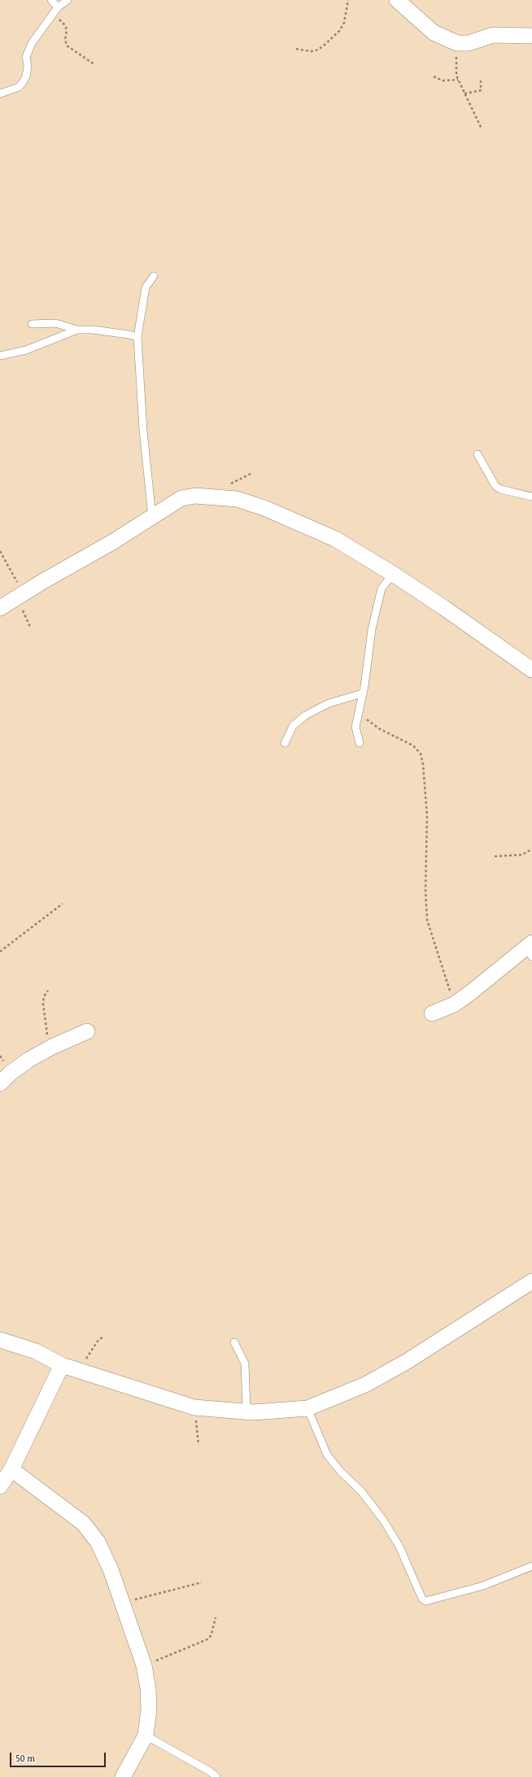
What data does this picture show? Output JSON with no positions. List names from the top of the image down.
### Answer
{
  "scale_bar": "50 m"
}
